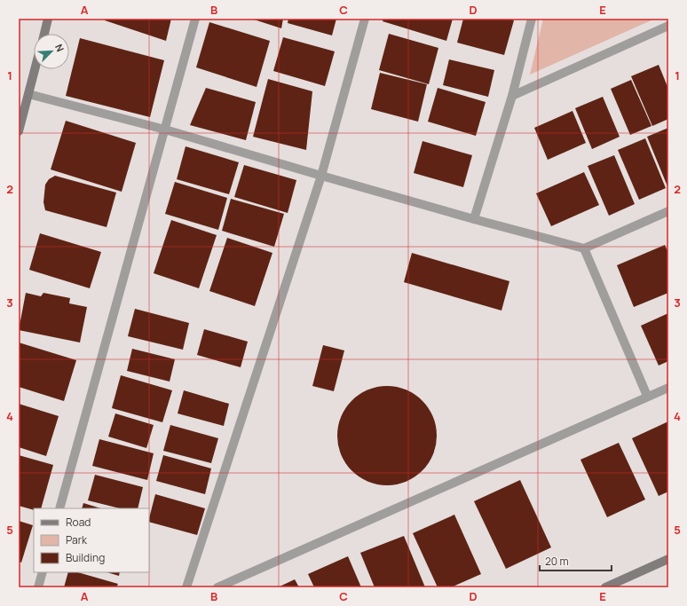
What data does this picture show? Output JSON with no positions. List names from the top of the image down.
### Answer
{
  "legend": ["Road", "Park", "Building"],
  "scale_bar": "20 m",
  "north": "top right",
  "grid": {
    "columns": [
      "A",
      "B",
      "C",
      "D",
      "E"
    ],
    "rows": [
      "1",
      "2",
      "3",
      "4",
      "5"
    ]
  }
}
